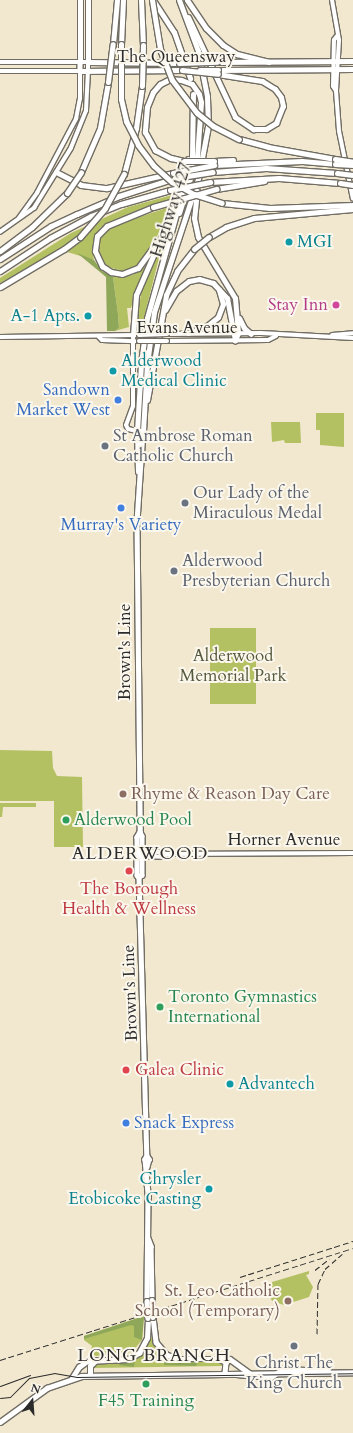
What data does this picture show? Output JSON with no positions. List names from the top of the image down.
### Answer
{
  "streets": {
    "highway": ["Highway 427"],
    "main road": [
      "The Queensway",
      "Evans Avenue",
      "Brown's Line",
      "Horner Avenue"
    ]
  },
  "crossings": [
    ["Highway 427", "Brown's Line"],
    ["Brown's Line", "Horner Avenue"]
  ],
  "districts": ["ALDERWOOD", "LONG BRANCH"],
  "parks": ["Alderwood Memorial Park"],
  "places": [
    "MGI",
    "Stay Inn",
    "A-1 Apts.",
    "Alderwood Medical Clinic",
    "Sandown Market West",
    "St Ambrose Roman Catholic Church",
    "Our Lady of the Miraculous Medal",
    "Murray's Variety",
    "Alderwood Presbyterian Church",
    "Rhyme & Reason Day Care",
    "Alderwood Pool",
    "The Borough Health & Wellness",
    "Toronto Gymnastics International",
    "Galea Clinic",
    "Advantech",
    "Snack Express",
    "Chrysler Etobicoke Casting",
    "St. Leo Catholic School (Temporary)",
    "Christ The King Church",
    "F45 Training"
  ],
  "north": "top"
}
